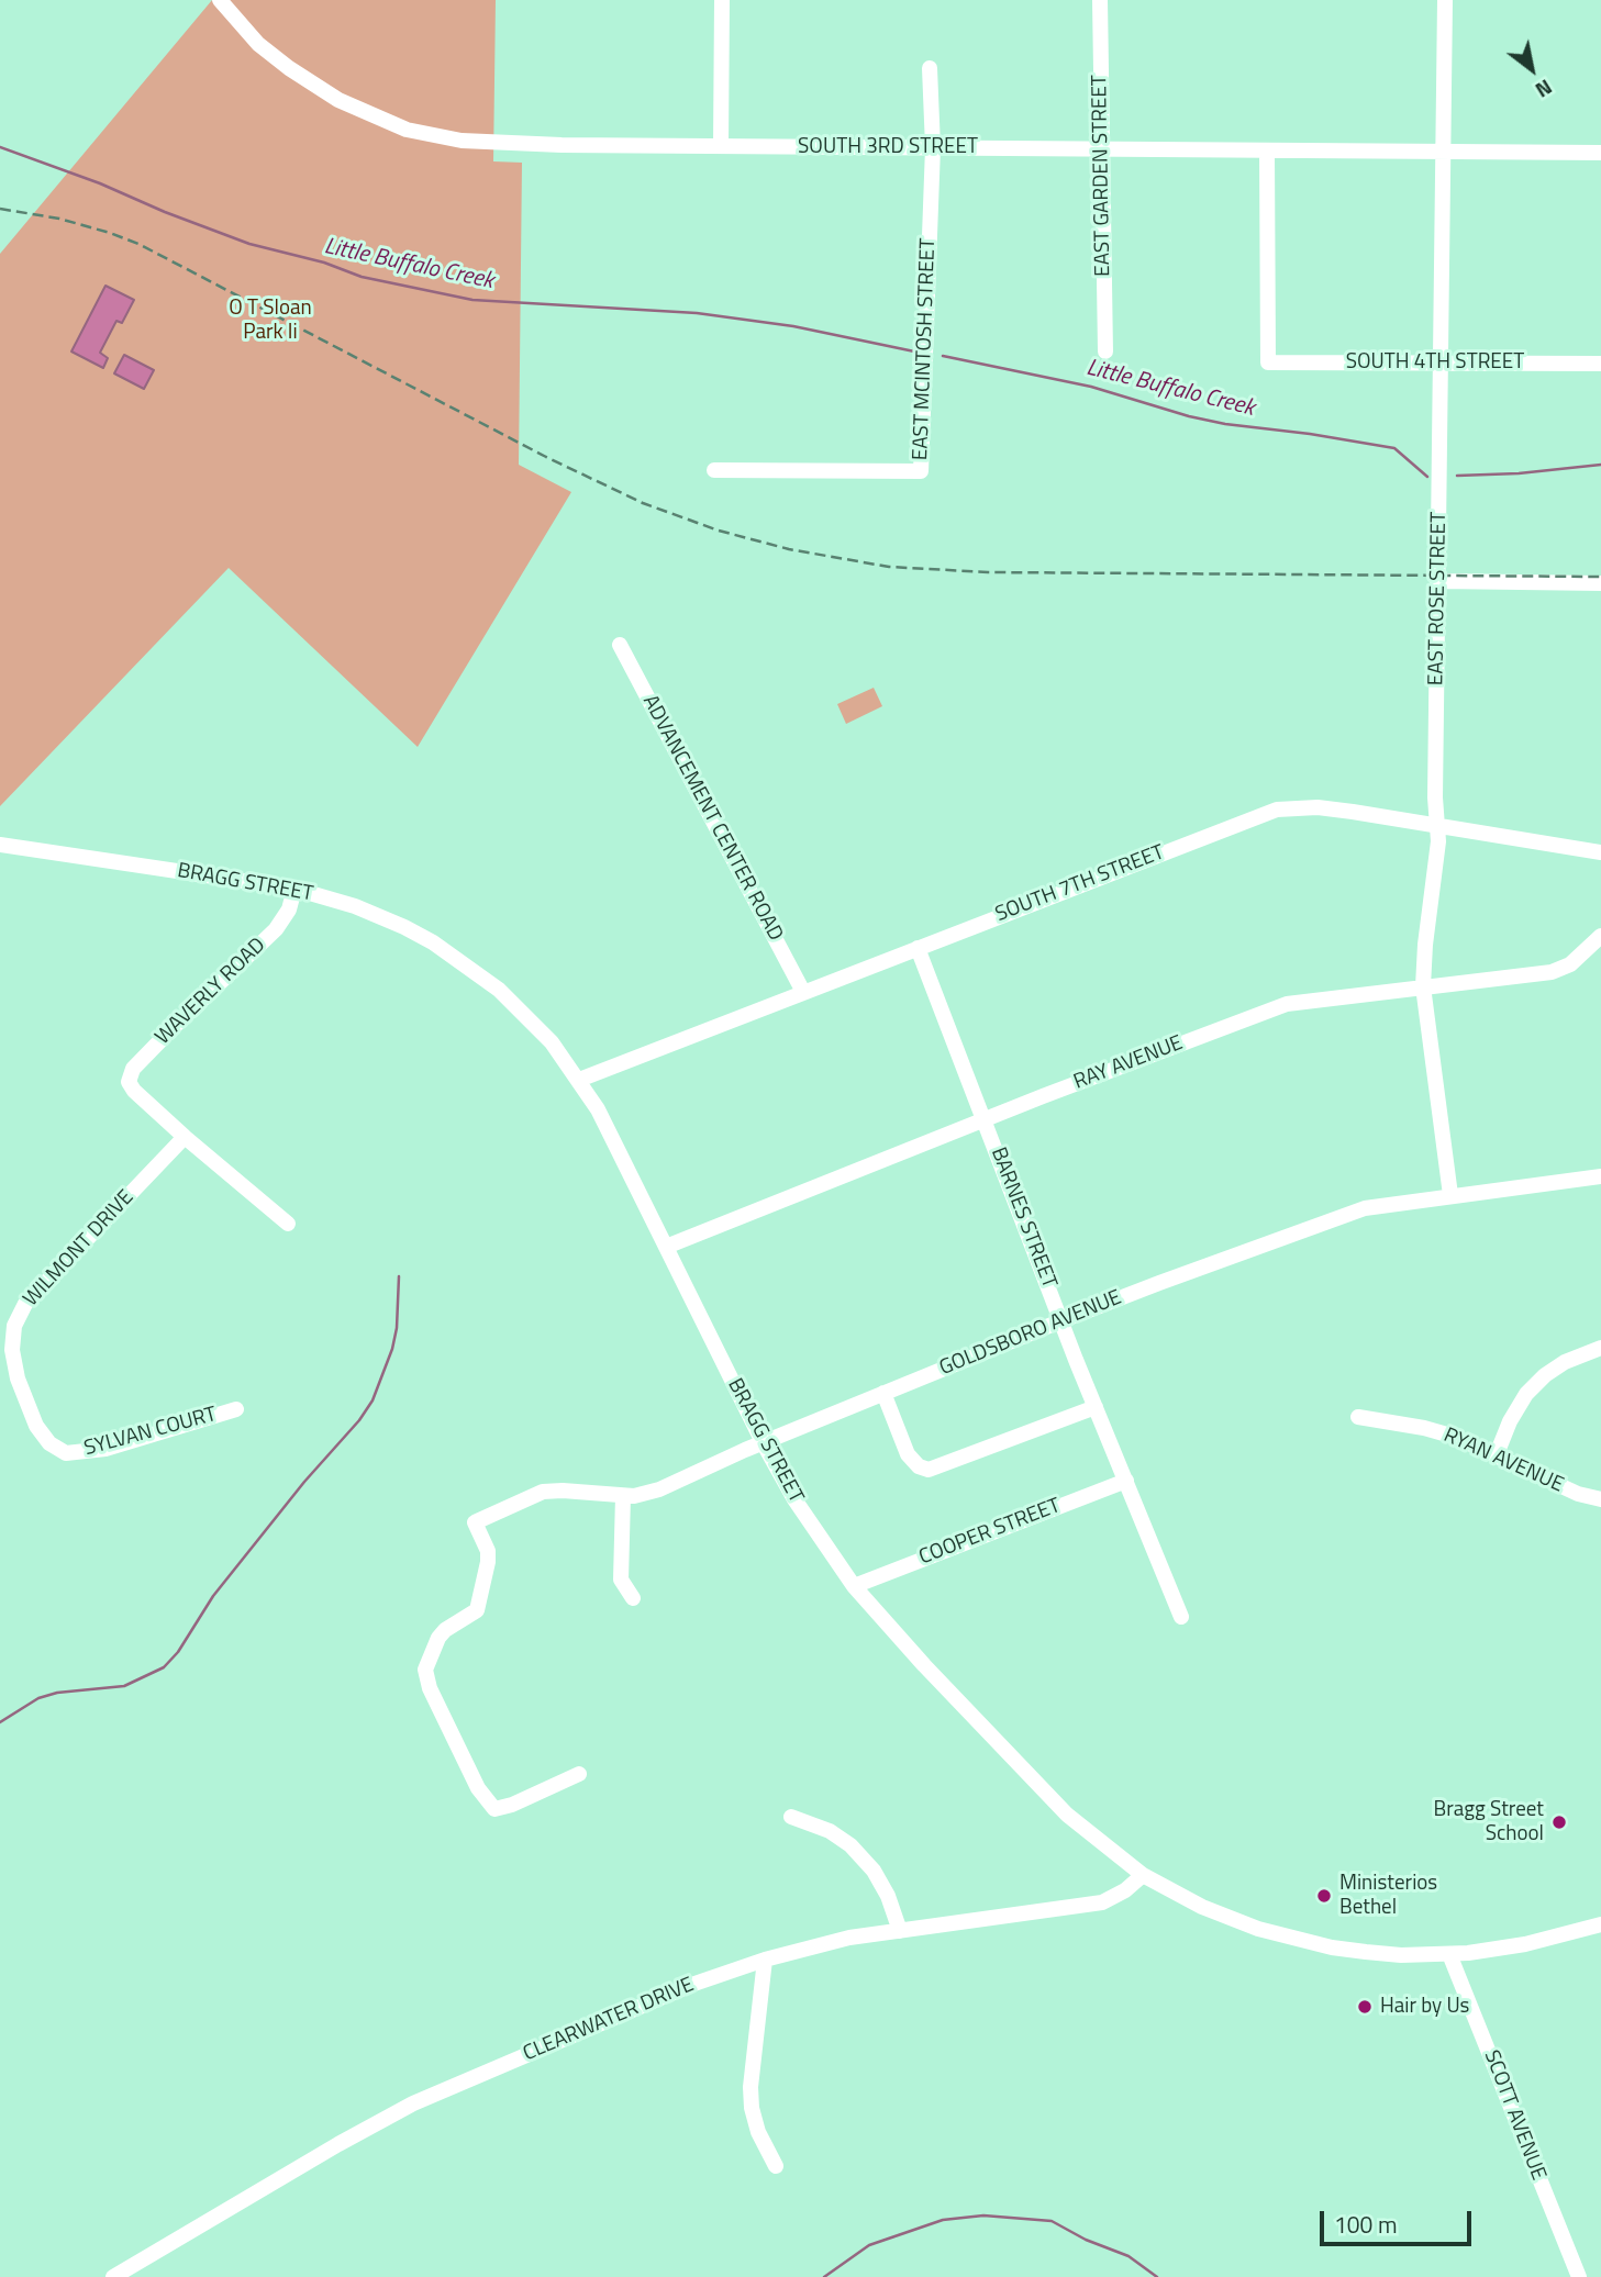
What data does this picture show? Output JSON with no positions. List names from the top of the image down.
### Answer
{
  "streets": {
    "street": [
      "SOUTH 3RD STREET",
      "EAST GARDEN STREET",
      "EAST MCINTOSH STREET",
      "SOUTH 4TH STREET",
      "EAST ROSE STREET",
      "ADVANCEMENT CENTER ROAD",
      "BRAGG STREET",
      "SOUTH 7TH STREET",
      "WAVERLY ROAD",
      "RAY AVENUE",
      "BARNES STREET",
      "WILMONT DRIVE",
      "GOLDSBORO AVENUE",
      "SYLVAN COURT",
      "RYAN AVENUE",
      "COOPER STREET",
      "CLEARWATER DRIVE",
      "SCOTT AVENUE"
    ]
  },
  "crossings": [
    ["SOUTH 3RD STREET", "EAST GARDEN STREET"],
    ["SOUTH 3RD STREET", "EAST MCINTOSH STREET"],
    ["SOUTH 3RD STREET", "SOUTH 4TH STREET"],
    ["SOUTH 3RD STREET", "EAST ROSE STREET"],
    ["SOUTH 4TH STREET", "EAST ROSE STREET"],
    ["EAST ROSE STREET", "SOUTH 7TH STREET"],
    ["EAST ROSE STREET", "RAY AVENUE"],
    ["EAST ROSE STREET", "GOLDSBORO AVENUE"],
    ["ADVANCEMENT CENTER ROAD", "SOUTH 7TH STREET"],
    ["BRAGG STREET", "SOUTH 7TH STREET"],
    ["BRAGG STREET", "WAVERLY ROAD"],
    ["BRAGG STREET", "RAY AVENUE"],
    ["BRAGG STREET", "GOLDSBORO AVENUE"],
    ["BRAGG STREET", "COOPER STREET"],
    ["BRAGG STREET", "CLEARWATER DRIVE"],
    ["BRAGG STREET", "SCOTT AVENUE"],
    ["SOUTH 7TH STREET", "BARNES STREET"],
    ["WAVERLY ROAD", "WILMONT DRIVE"],
    ["RAY AVENUE", "BARNES STREET"],
    ["BARNES STREET", "GOLDSBORO AVENUE"],
    ["BARNES STREET", "COOPER STREET"],
    ["WILMONT DRIVE", "SYLVAN COURT"]
  ],
  "water": ["Little Buffalo Creek"],
  "parks": ["O T Sloan Park Ii"],
  "places": ["Bragg Street School", "Ministerios Bethel", "Hair by Us"],
  "scale_bar": "100 m",
  "north": "bottom right"
}
